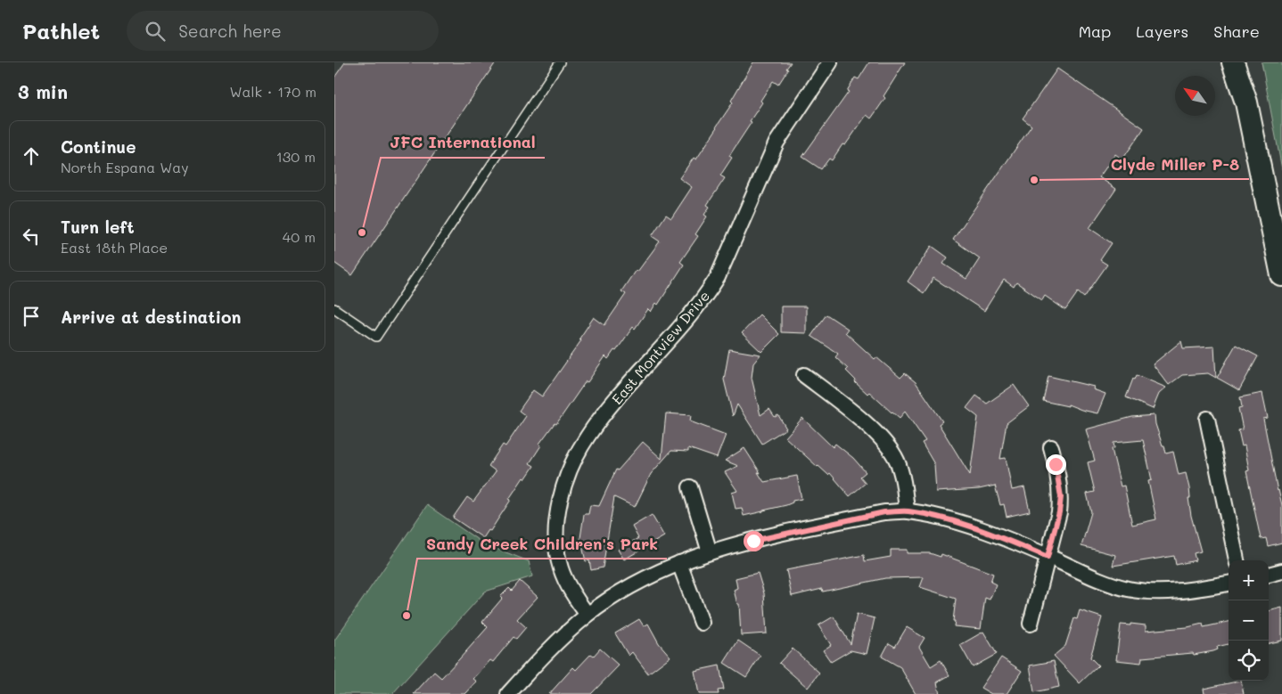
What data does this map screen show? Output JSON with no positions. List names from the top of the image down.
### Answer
{
  "streets": {
    "street": ["East Montview Drive"]
  },
  "places": ["Clyde Miller P-8", "JFC International", "Sandy Creek Children's Park"],
  "north": "top left",
  "page": {
    "header": "Pathlet",
    "search": "Search here",
    "nav": ["Map", "Layers", "Share"],
    "heading": ["3 min", "Walk · 170 m"],
    "list": [
      ["Continue", "North Espana Way", "130 m"],
      ["Turn left", "East 18th Place", "40 m"],
      "Arrive at destination"
    ],
    "map_buttons": ["+", "−"]
  }
}
